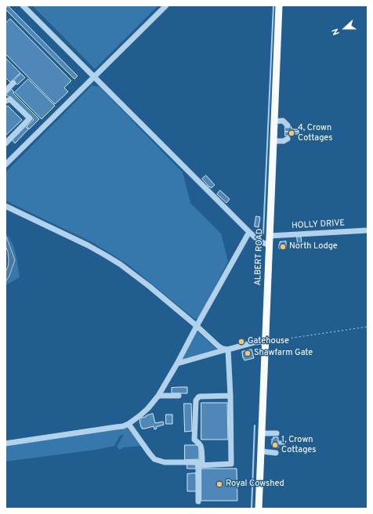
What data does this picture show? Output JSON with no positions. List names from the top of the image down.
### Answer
{
  "streets": {
    "main road": ["ALBERT ROAD"],
    "lane": ["HOLLY DRIVE"]
  },
  "crossings": [
    ["HOLLY DRIVE", "ALBERT ROAD"]
  ],
  "places": [
    "4, Crown Cottages",
    "North Lodge",
    "Gatehouse",
    "Shawfarm Gate",
    "1, Crown Cottages",
    "Royal Cowshed"
  ],
  "north": "left"
}
